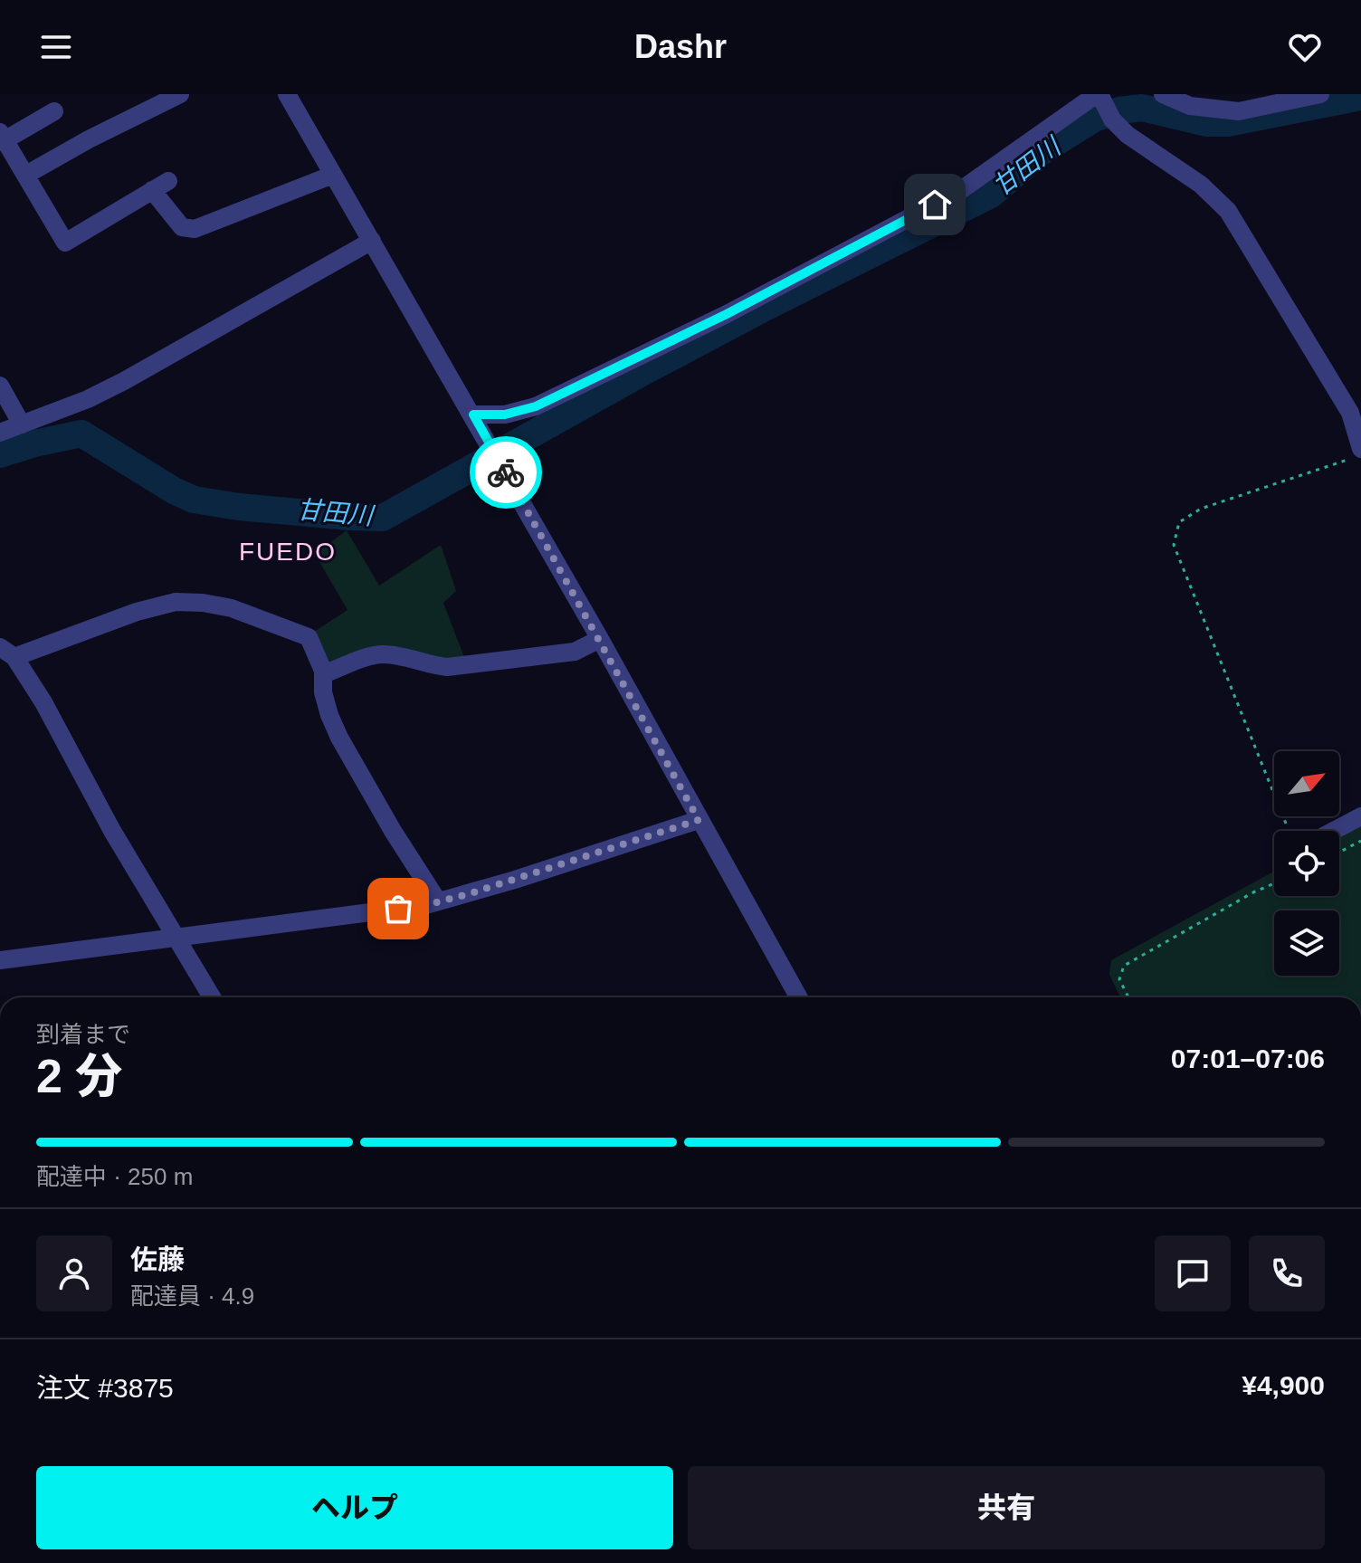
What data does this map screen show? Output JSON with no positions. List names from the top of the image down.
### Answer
{
  "districts": ["FUEDO"],
  "water": ["甘田川"],
  "north": "top right",
  "page": {
    "header": "Dashr",
    "heading": ["2 分", "到着まで", "07:01–07:06"],
    "panel": [
      "佐藤",
      "配達員 · 4.9",
      "注文 #3875",
      "¥4,900"
    ],
    "bar": "配達中 · 250 m",
    "buttons": ["ヘルプ", "共有"]
  }
}
